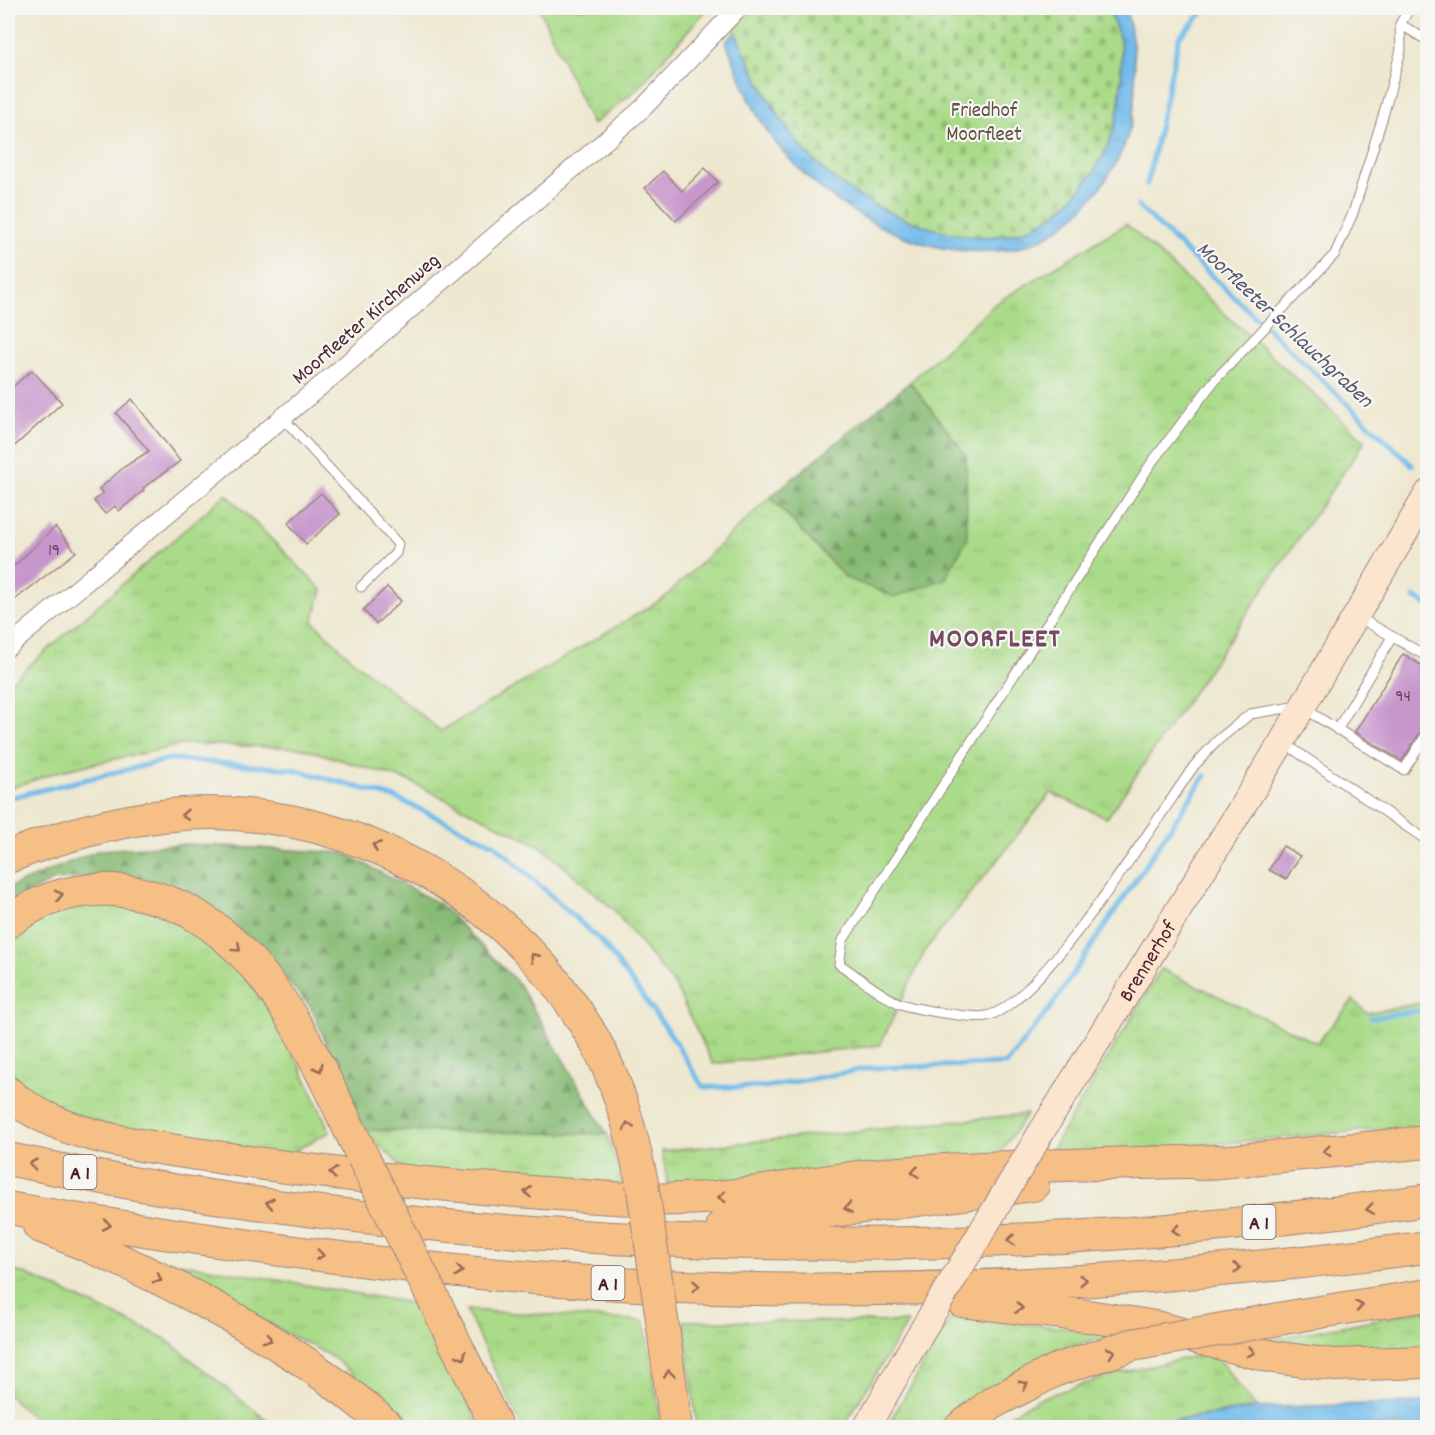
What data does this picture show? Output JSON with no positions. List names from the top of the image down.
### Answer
{
  "streets": {
    "highway": ["A 1"],
    "street": ["Moorfleeter Kirchenweg", "Brennerhof"]
  },
  "districts": ["MOORFLEET"],
  "water": ["Moorfleeter Schlauchgraben"],
  "parks": ["Friedhof Moorfleet"],
  "house_numbers": ["19", "94"]
}
